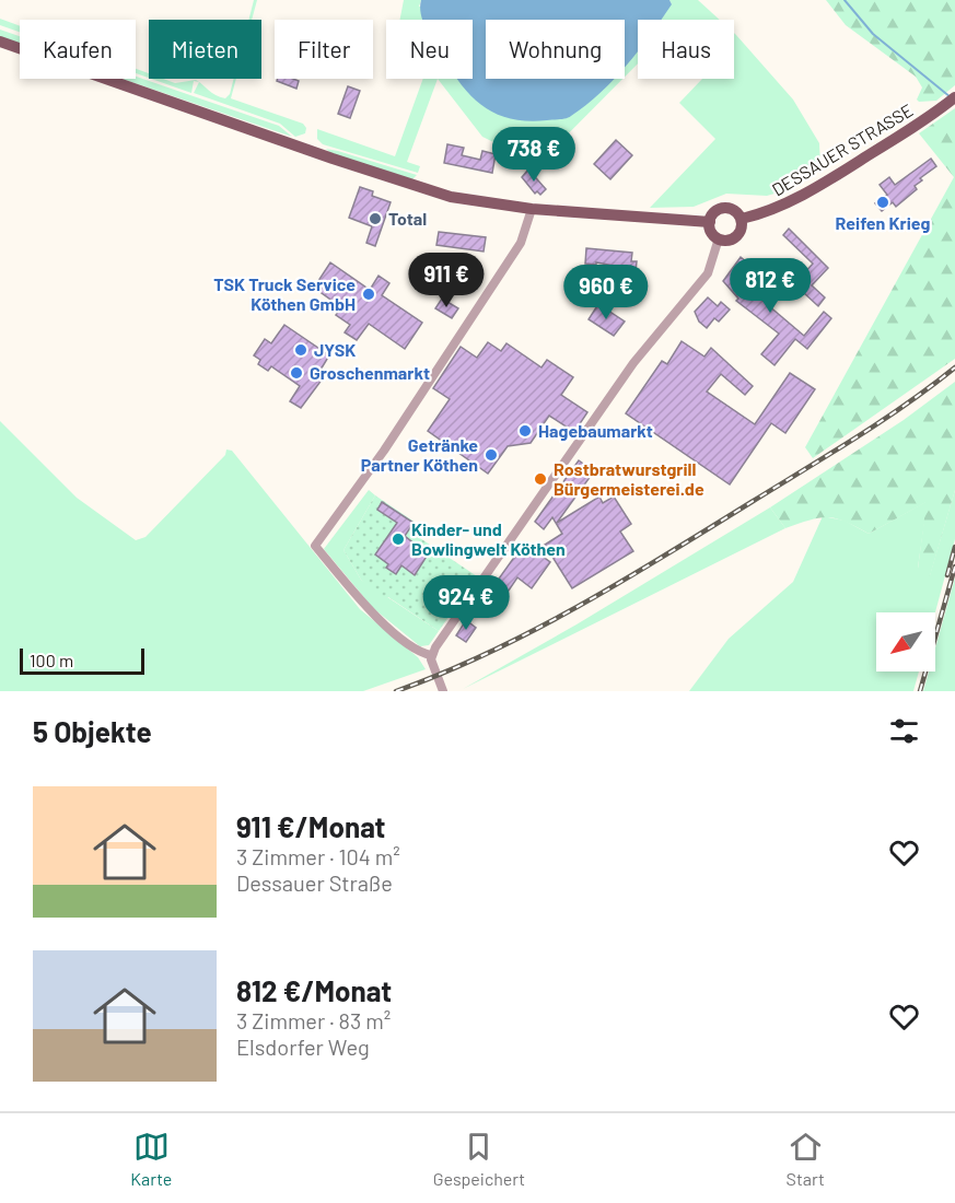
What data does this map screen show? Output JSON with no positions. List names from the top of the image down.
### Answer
{
  "streets": {
    "main road": ["DESSAUER STRASSE"]
  },
  "places": [
    "Reifen Krieg",
    "Total",
    "TSK Truck Service Köthen GmbH",
    "JYSK",
    "Groschenmarkt",
    "Hagebaumarkt",
    "Getränke Partner Köthen",
    "Rostbratwurstgrill Bürgermeisterei.de",
    "Kinder- und Bowlingwelt Köthen"
  ],
  "scale_bar": "100 m",
  "north": "bottom left",
  "page": {
    "chip": [
      "Kaufen",
      "Mieten",
      "Filter",
      "Neu",
      "Wohnung",
      "Haus"
    ],
    "price": [
      "738 €",
      "911 €",
      "812 €",
      "960 €",
      "924 €"
    ],
    "scale": "100 m",
    "heading": "5 Objekte",
    "list": [
      {
        "name": "911 €/Monat",
        "note": "3 Zimmer · 104 m² · Dessauer Straße"
      },
      {
        "name": "812 €/Monat",
        "note": "3 Zimmer · 83 m² · Elsdorfer Weg"
      }
    ],
    "tabs": ["Karte", "Gespeichert", "Start"]
  }
}
